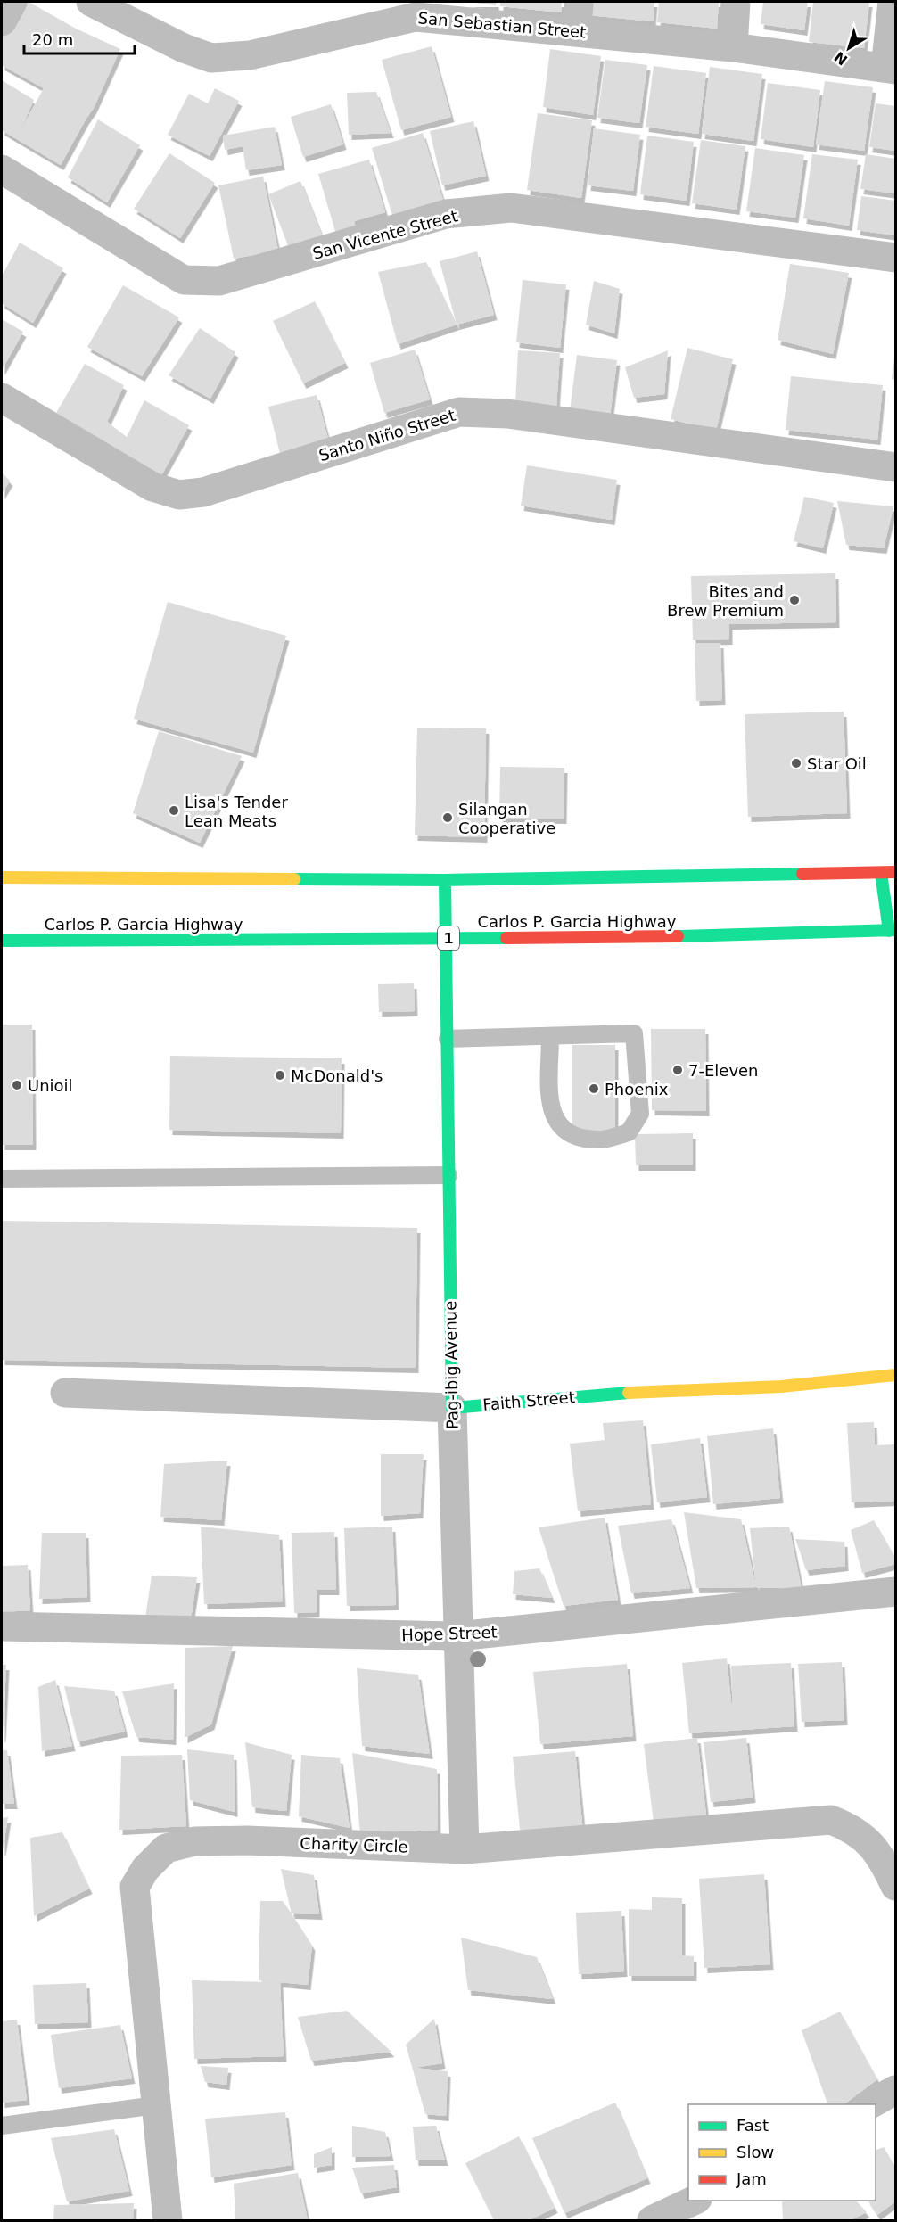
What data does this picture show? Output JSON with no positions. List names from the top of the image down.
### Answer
{
  "streets": {
    "main road": [
      "Carlos P. Garcia Highway",
      "1",
      "Pag-ibig Avenue",
      "Faith Street"
    ],
    "street": [
      "San Sebastian Street",
      "San Vicente Street",
      "Santo Niño Street",
      "Hope Street",
      "Charity Circle"
    ]
  },
  "crossings": [
    ["Carlos P. Garcia Highway", "Pag-ibig Avenue"],
    ["Pag-ibig Avenue", "Faith Street"],
    ["Pag-ibig Avenue", "Hope Street"],
    ["Pag-ibig Avenue", "Charity Circle"]
  ],
  "places": [
    "Bites and Brew Premium",
    "Star Oil",
    "Lisa's Tender Lean Meats",
    "Silangan Cooperative",
    "7-Eleven",
    "McDonald's",
    "Unioil",
    "Phoenix"
  ],
  "legend": ["Fast", "Slow", "Jam"],
  "scale_bar": "20 m",
  "north": "bottom left"
}
